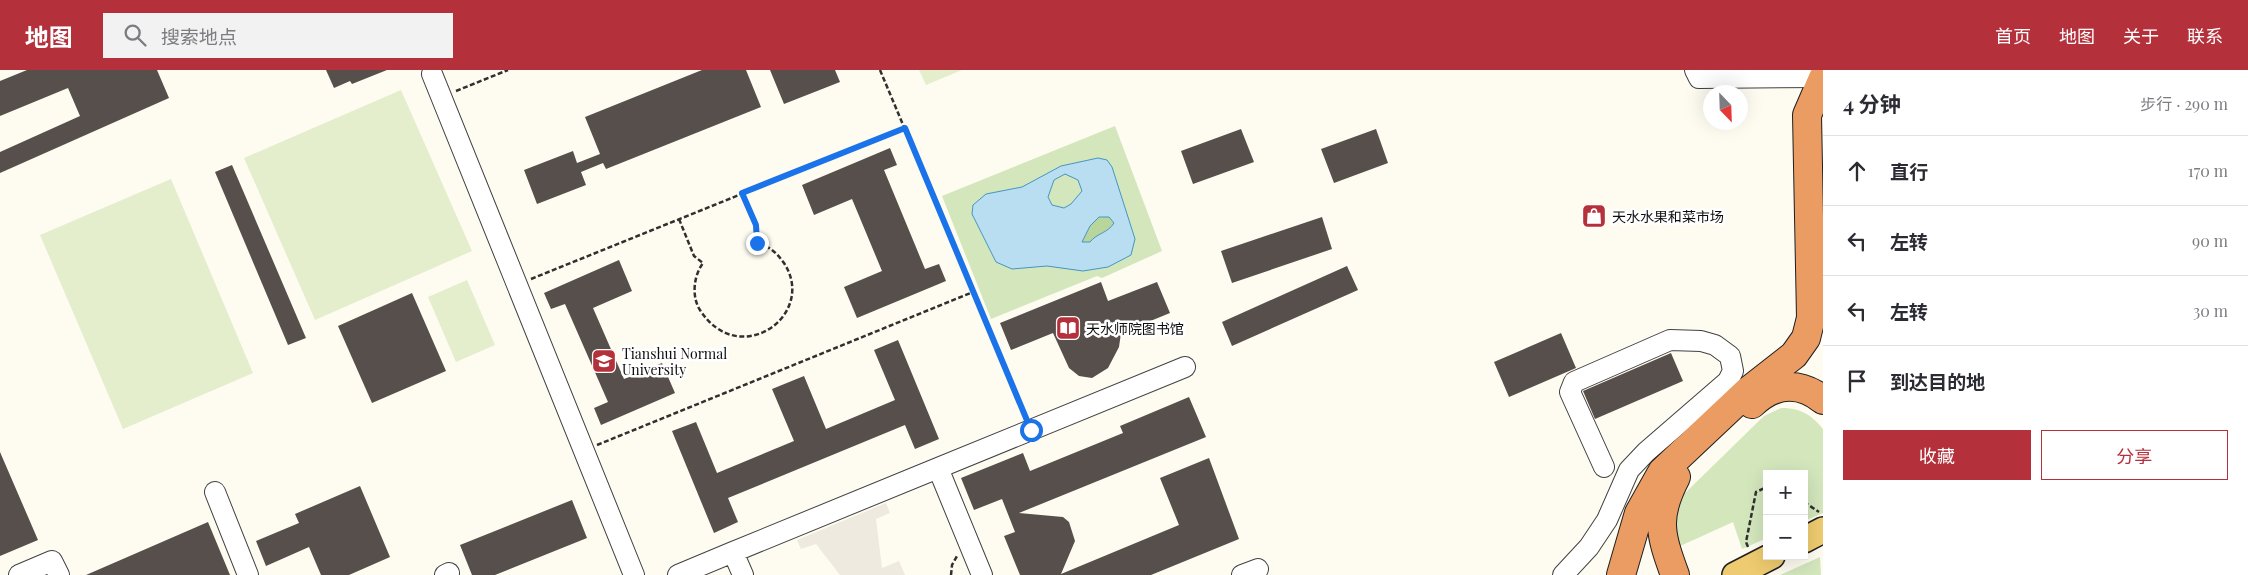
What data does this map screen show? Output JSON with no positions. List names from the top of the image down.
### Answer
{
  "places": {
    "shop": ["天水水果和菜市场"],
    "library": ["天水师院图书馆"],
    "school or university": ["Tianshui Normal University"]
  },
  "north": "bottom right",
  "page": {
    "header": "地图",
    "search": "搜索地点",
    "nav": [
      "首页",
      "地图",
      "关于",
      "联系"
    ],
    "heading": ["4 分钟", "步行 · 290 m"],
    "list": [
      ["直行", "170 m"],
      ["左转", "90 m"],
      ["左转", "30 m"],
      "到达目的地"
    ],
    "buttons": ["收藏", "分享"],
    "map_buttons": ["+", "−"]
  }
}
